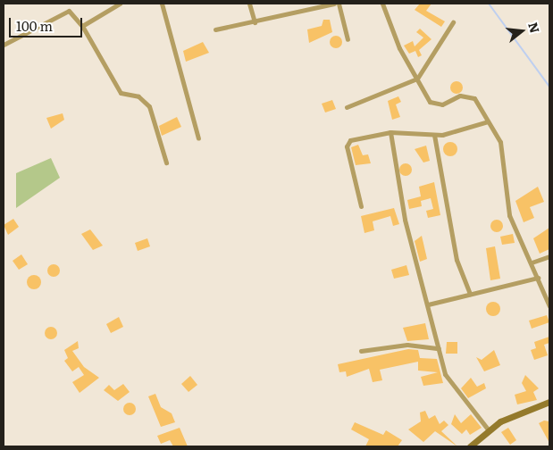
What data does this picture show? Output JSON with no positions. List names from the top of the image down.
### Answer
{
  "scale_bar": "100 m",
  "north": "right"
}
